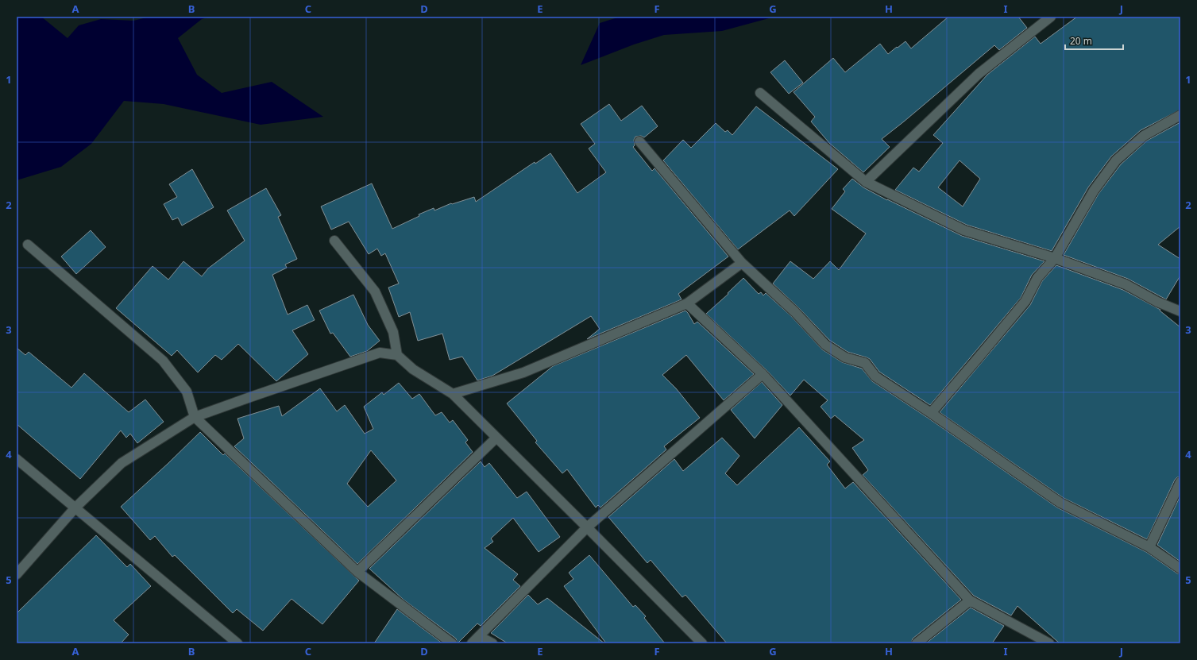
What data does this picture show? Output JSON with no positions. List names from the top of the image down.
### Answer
{
  "scale_bar": "20 m",
  "grid": {
    "columns": [
      "A",
      "B",
      "C",
      "D",
      "E",
      "F",
      "G",
      "H",
      "I",
      "J"
    ],
    "rows": [
      "1",
      "2",
      "3",
      "4",
      "5"
    ]
  }
}
